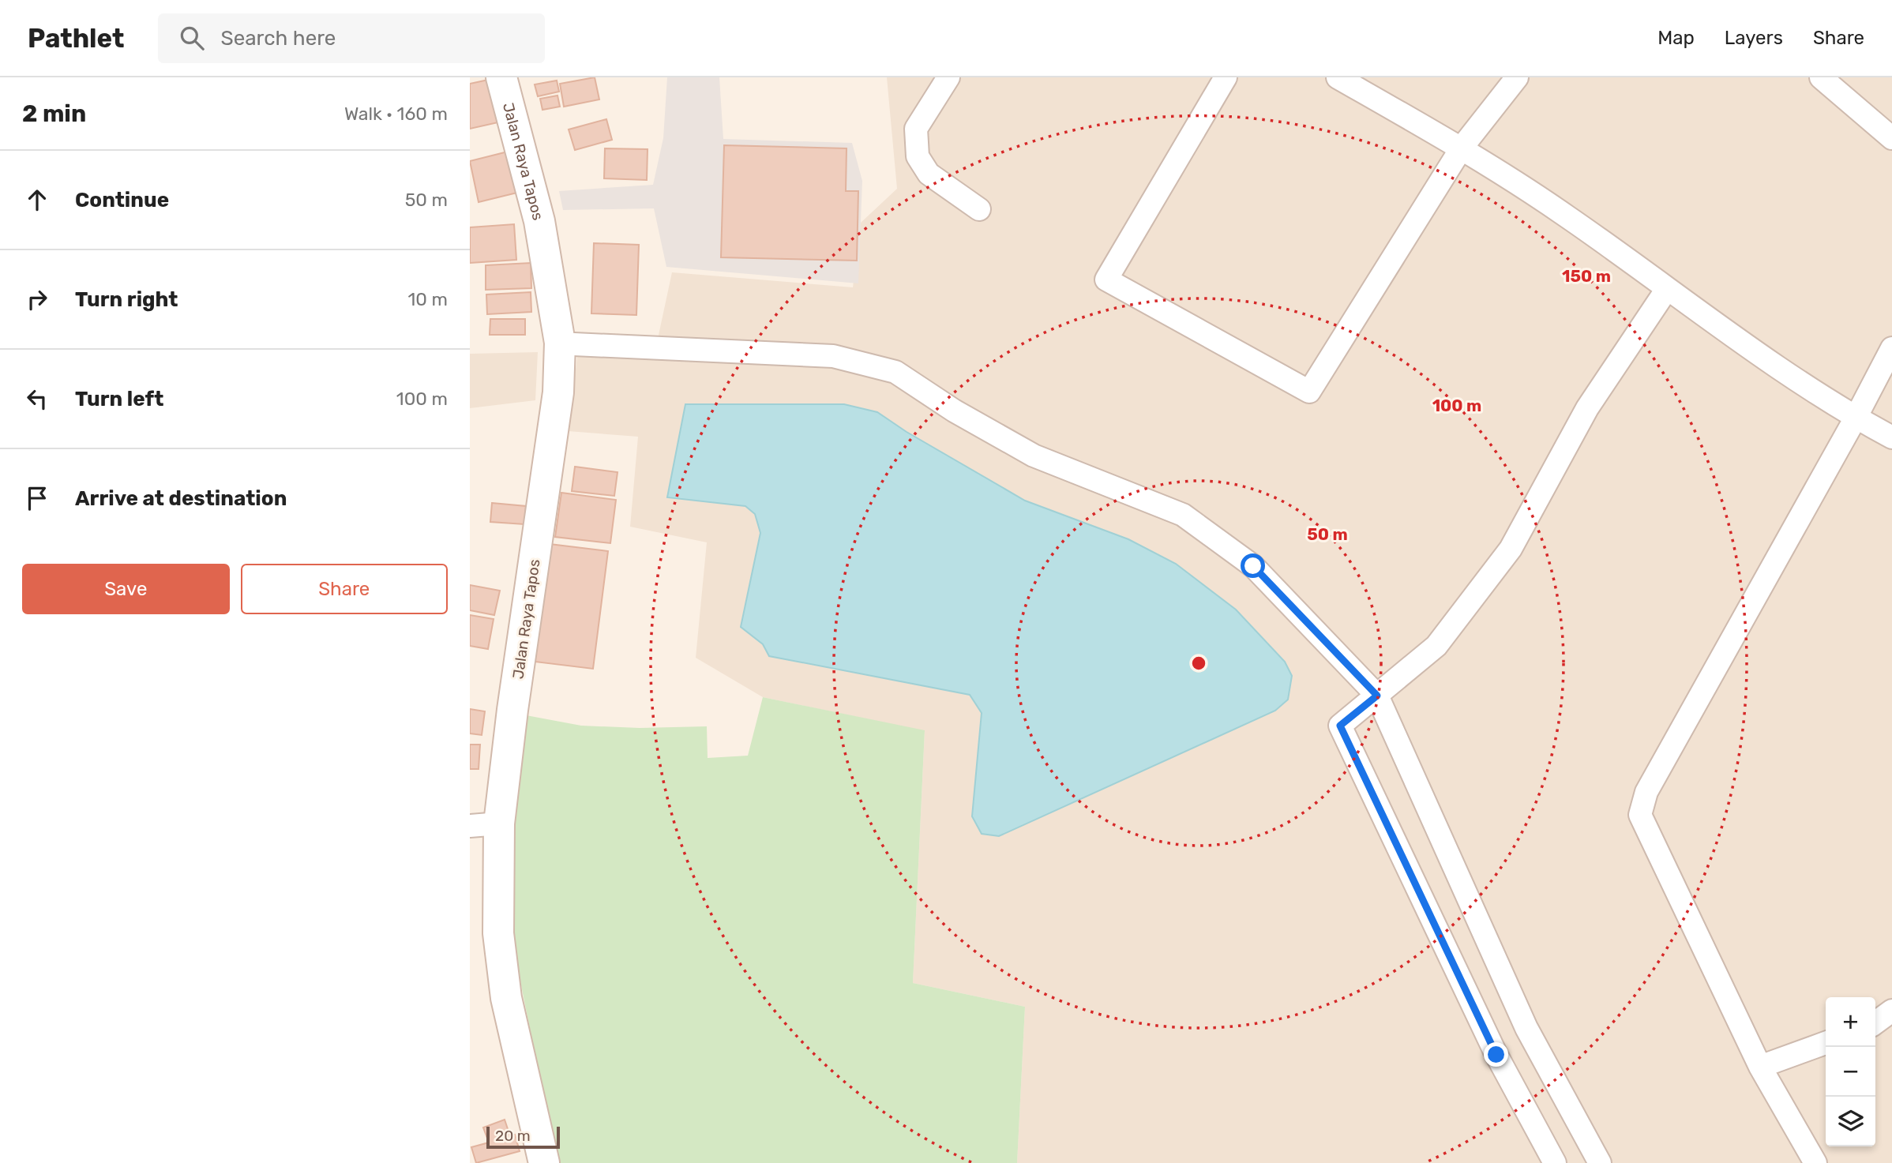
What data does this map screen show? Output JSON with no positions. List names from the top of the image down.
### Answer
{
  "streets": {
    "main road": ["Jalan Raya Tapos"]
  },
  "scale_bar": "20 m",
  "page": {
    "header": "Pathlet",
    "search": "Search here",
    "nav": ["Map", "Layers", "Share"],
    "heading": ["2 min", "Walk · 160 m"],
    "list": [
      ["Continue", "50 m"],
      ["Turn right", "10 m"],
      ["Turn left", "100 m"],
      "Arrive at destination"
    ],
    "buttons": ["Save", "Share"],
    "map_buttons": ["+", "−"],
    "scale": "20 m"
  },
  "rings": ["150 m", "100 m", "50 m"]
}
